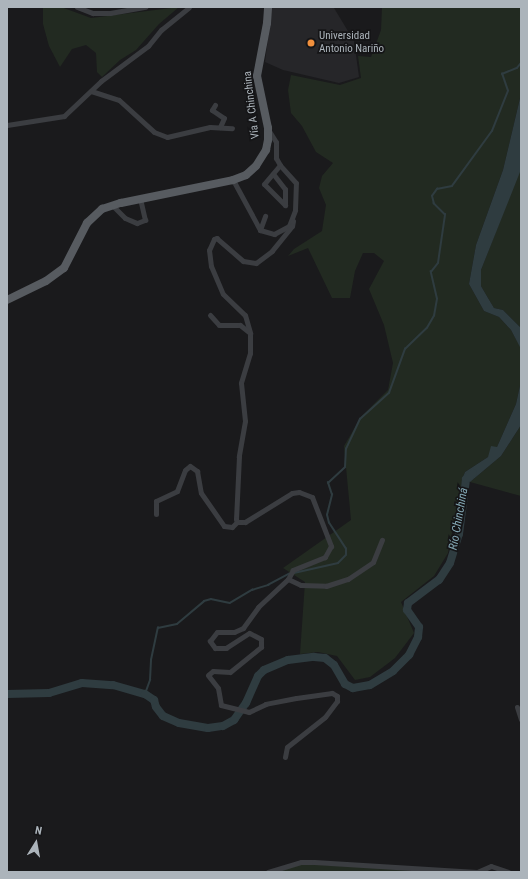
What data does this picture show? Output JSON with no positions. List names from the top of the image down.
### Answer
{
  "streets": {
    "main road": ["Vía A Chinchina"]
  },
  "water": ["Río Chinchiná"],
  "places": ["Universidad Antonio Nariño"],
  "north": "top"
}
